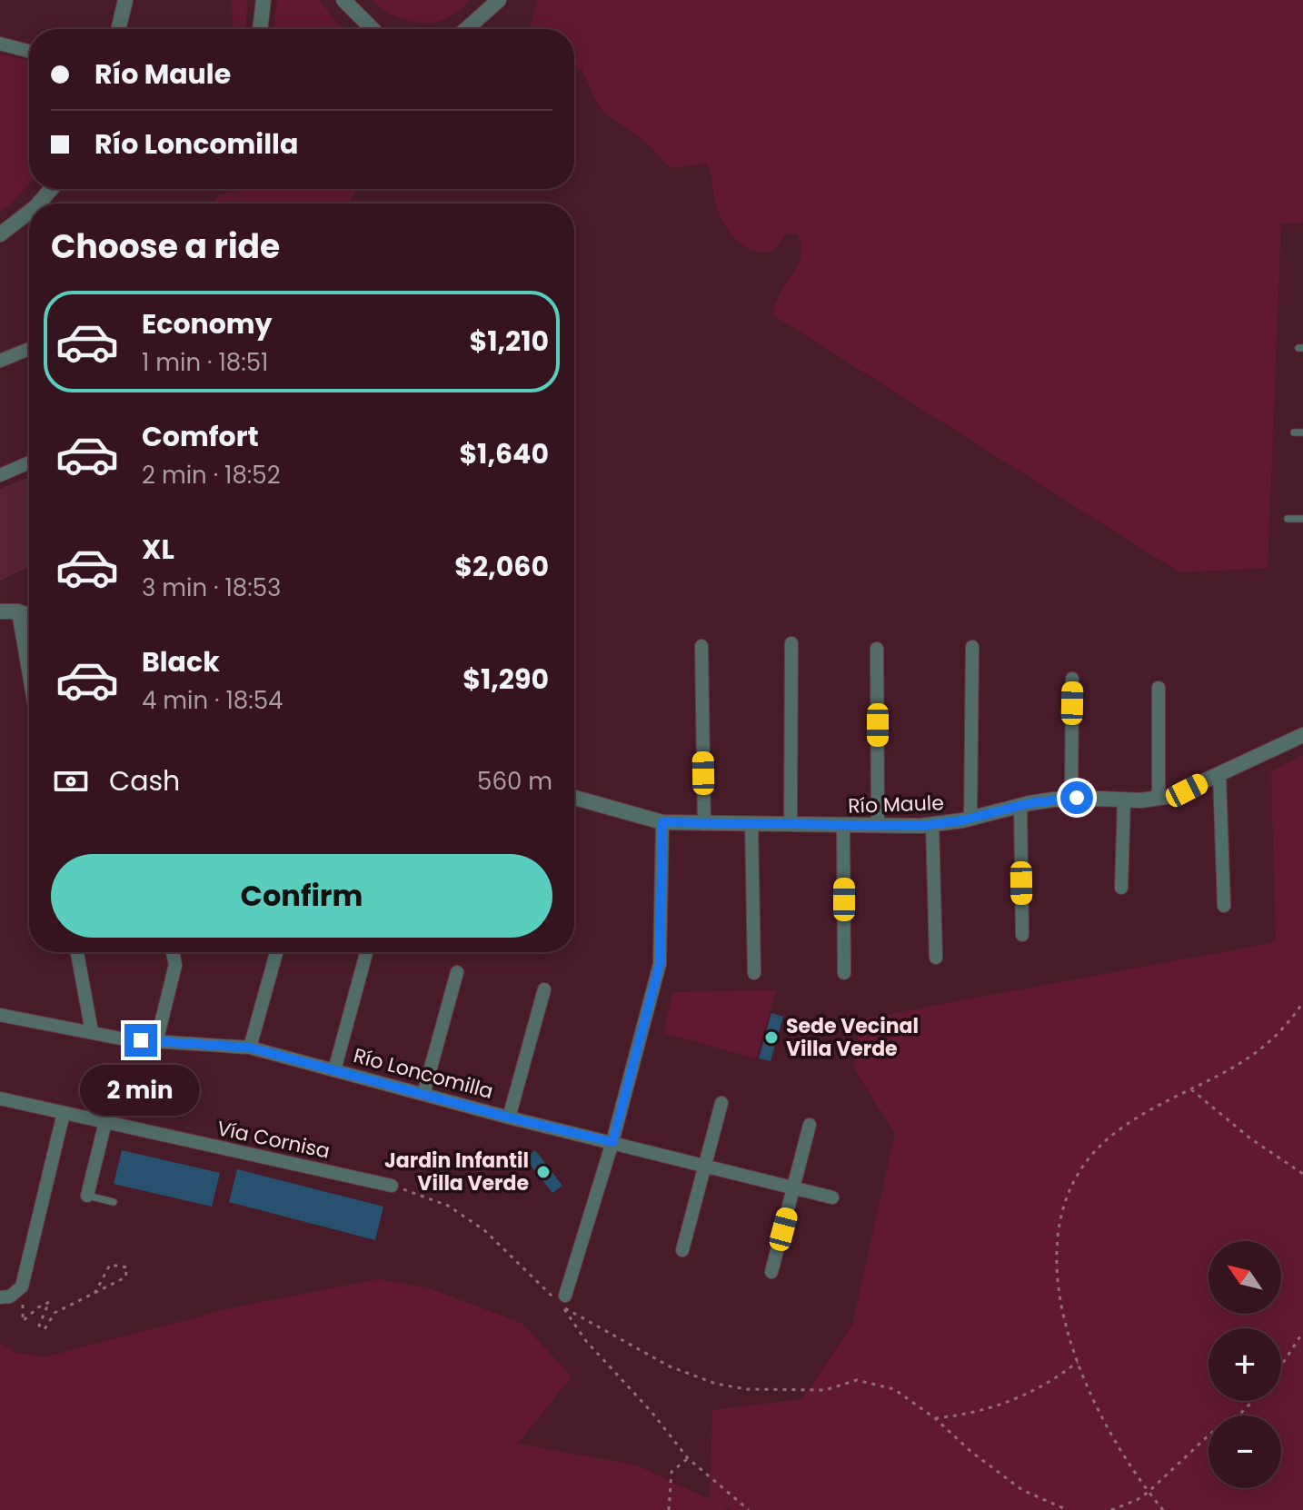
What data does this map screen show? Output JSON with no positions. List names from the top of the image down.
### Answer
{
  "streets": {
    "street": ["Río Maule", "Río Loncomilla", "Vía Cornisa"]
  },
  "places": ["Sede Vecinal Villa Verde", "Jardin Infantil Villa Verde"],
  "north": "top left",
  "page": {
    "banner": ["Río Maule", "Río Loncomilla"],
    "heading": "Choose a ride",
    "list": [
      {
        "name": "Economy",
        "note": "1 min · 18:51",
        "value": "$1,210"
      },
      {
        "name": "Comfort",
        "note": "2 min · 18:52",
        "value": "$1,640"
      },
      {
        "name": "XL",
        "note": "3 min · 18:53",
        "value": "$2,060"
      },
      {
        "name": "Black",
        "note": "4 min · 18:54",
        "value": "$1,290"
      }
    ],
    "pay": ["Cash", "560 m"],
    "buttons": "Confirm",
    "bubble": "2 min",
    "map_buttons": ["+", "−"]
  }
}
